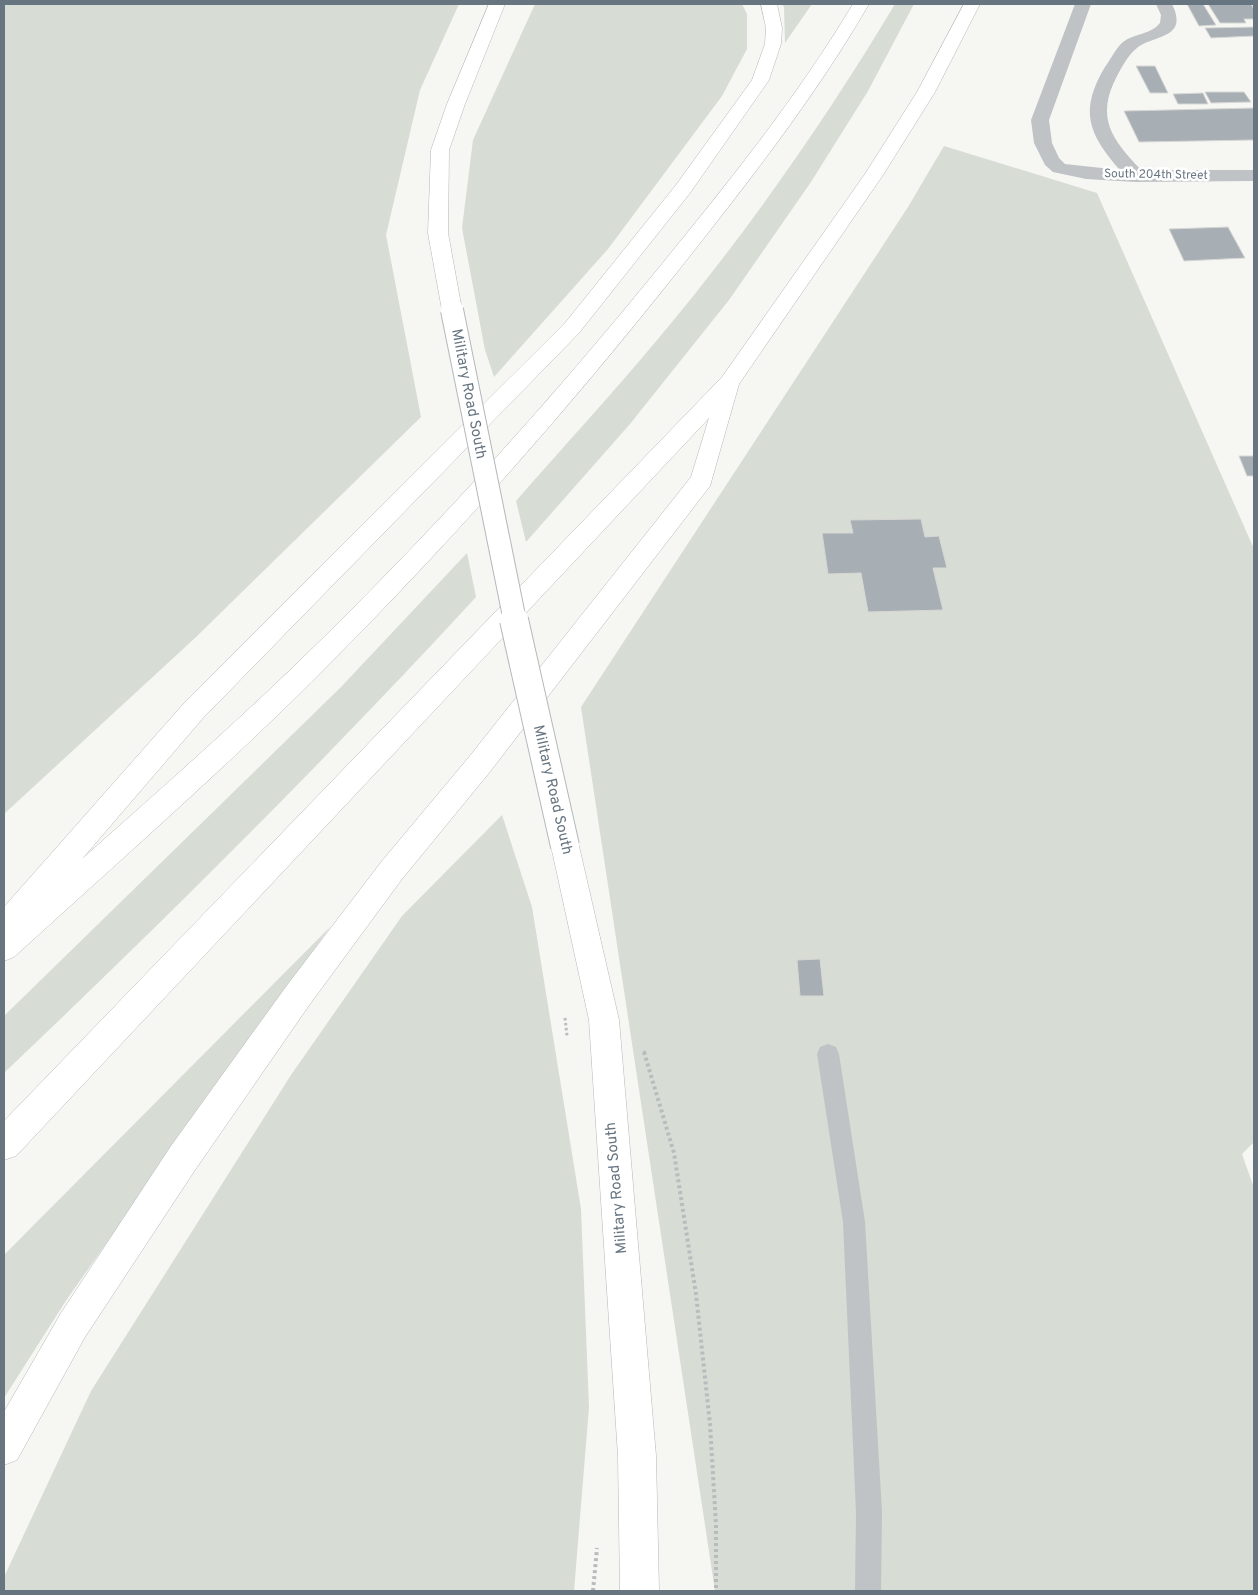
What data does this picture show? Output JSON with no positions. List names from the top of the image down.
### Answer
{
  "streets": {
    "main road": ["Military Road South"],
    "street": ["South 204th Street"]
  }
}
